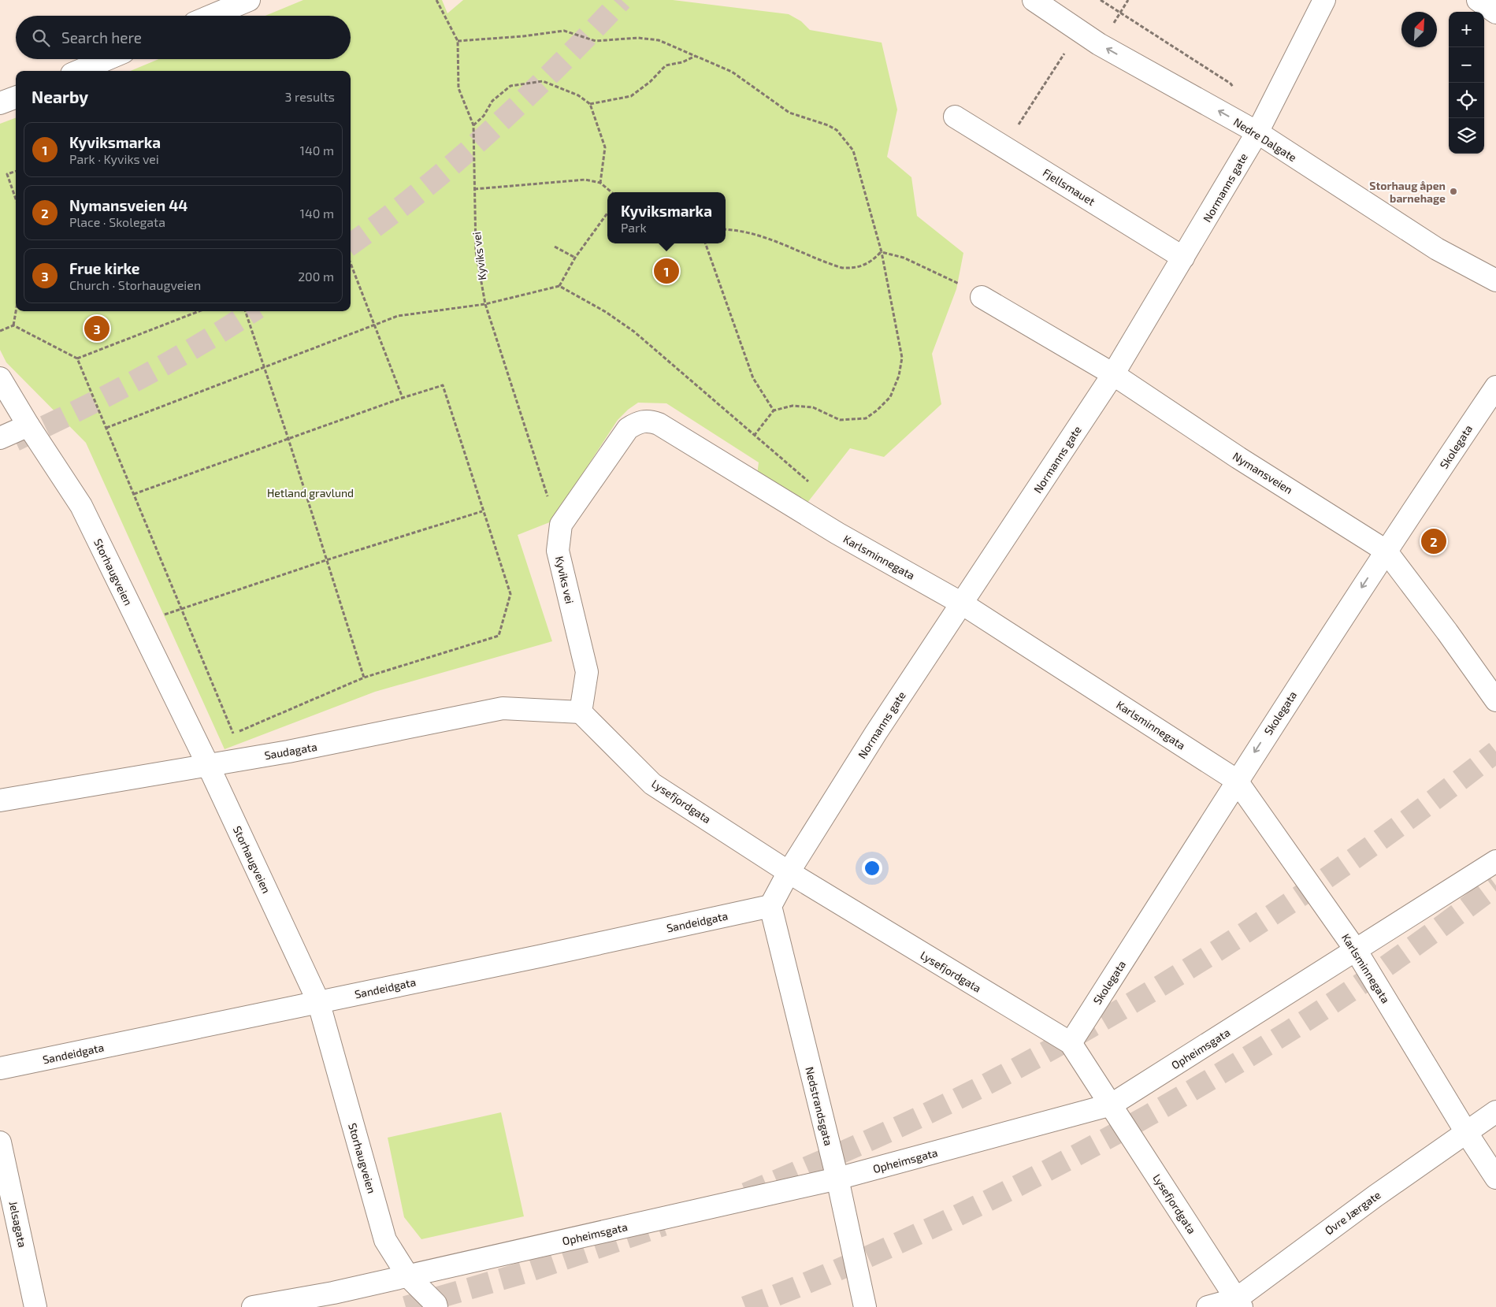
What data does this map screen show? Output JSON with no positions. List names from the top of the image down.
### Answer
{
  "streets": {
    "street": [
      "Nedre Dalgate",
      "Fjellsmauet",
      "Normanns gate",
      "Kyviks vei",
      "Skolegata",
      "Nymansveien",
      "Karlsminnegata",
      "Storhaugveien",
      "Saudagata",
      "Lysefjordgata",
      "Sandeidgata",
      "Opheimsgata",
      "Nedstrandsgata",
      "Øvre Jærgate",
      "Jelsagata"
    ]
  },
  "crossings": [
    ["Nedre Dalgate", "Normanns gate"],
    ["Fjellsmauet", "Normanns gate"],
    ["Normanns gate", "Nymansveien"],
    ["Normanns gate", "Karlsminnegata"],
    ["Normanns gate", "Lysefjordgata"],
    ["Normanns gate", "Sandeidgata"],
    ["Normanns gate", "Nedstrandsgata"],
    ["Kyviks vei", "Karlsminnegata"],
    ["Kyviks vei", "Saudagata"],
    ["Kyviks vei", "Lysefjordgata"],
    ["Skolegata", "Nymansveien"],
    ["Skolegata", "Karlsminnegata"],
    ["Skolegata", "Lysefjordgata"],
    ["Karlsminnegata", "Opheimsgata"],
    ["Karlsminnegata", "Øvre Jærgate"],
    ["Storhaugveien", "Saudagata"],
    ["Storhaugveien", "Sandeidgata"],
    ["Storhaugveien", "Opheimsgata"],
    ["Saudagata", "Lysefjordgata"],
    ["Lysefjordgata", "Opheimsgata"],
    ["Lysefjordgata", "Øvre Jærgate"],
    ["Sandeidgata", "Nedstrandsgata"],
    ["Opheimsgata", "Nedstrandsgata"]
  ],
  "one_way": ["Nedre Dalgate", "Skolegata"],
  "parks": ["Hetland gravlund"],
  "places": ["Storhaug åpen barnehage"],
  "north": "top right",
  "page": {
    "map_buttons": ["+", "−"],
    "search": "Search here",
    "heading": ["Nearby", "3 results"],
    "list": [
      {
        "mark": "1",
        "name": "Kyviksmarka",
        "note": "Park · Kyviks vei",
        "value": "140 m"
      },
      {
        "mark": "2",
        "name": "Nymansveien 44",
        "note": "Place · Skolegata",
        "value": "140 m"
      },
      {
        "mark": "3",
        "name": "Frue kirke",
        "note": "Church · Storhaugveien",
        "value": "200 m"
      }
    ],
    "popup": ["Kyviksmarka", "Park"],
    "pins": ["1", "3", "2"]
  }
}
